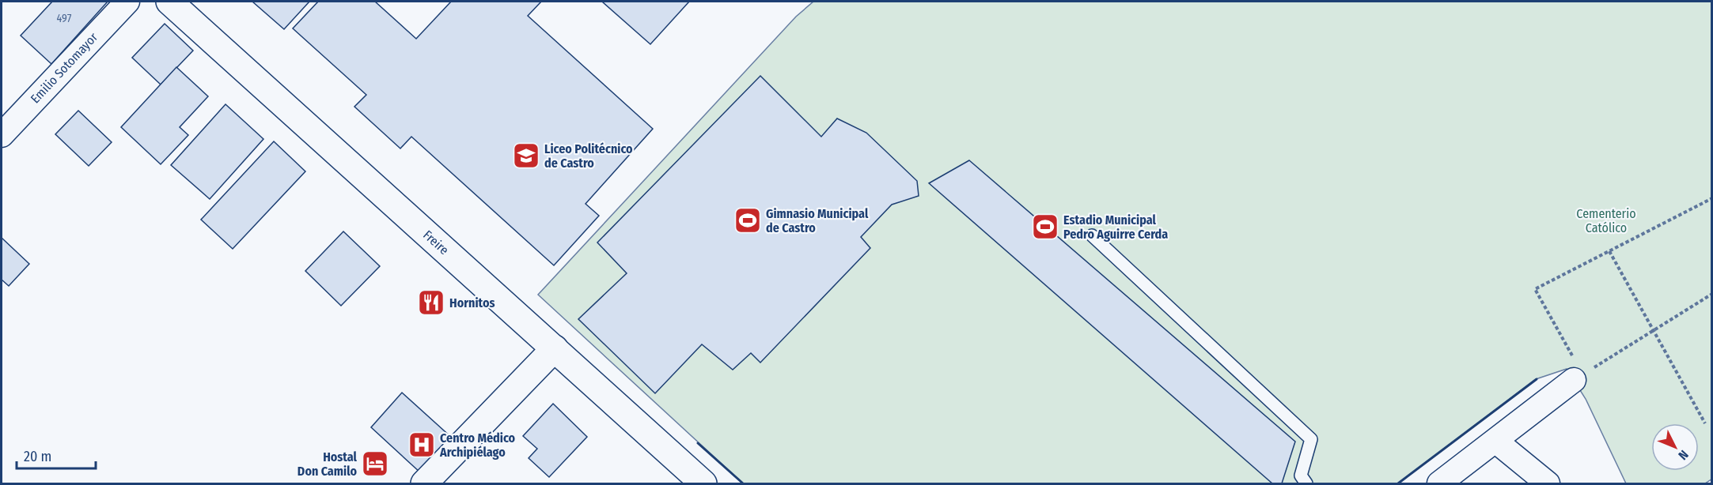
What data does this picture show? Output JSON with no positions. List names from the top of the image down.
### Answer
{
  "streets": {
    "main road": ["Freire"],
    "street": ["Emilio Sotomayor"]
  },
  "parks": ["Cementerio Católico"],
  "places": {
    "school or university": ["Liceo Politécnico de Castro"],
    "sports": ["Gimnasio Municipal de Castro", "Estadio Municipal Pedro Aguirre Cerda"],
    "restaurant": ["Hornitos"],
    "hospital": ["Centro Médico Archipiélago"],
    "hotel": ["Hostal Don Camilo"]
  },
  "house_numbers": ["497"],
  "scale_bar": "20 m",
  "north": "bottom right"
}
